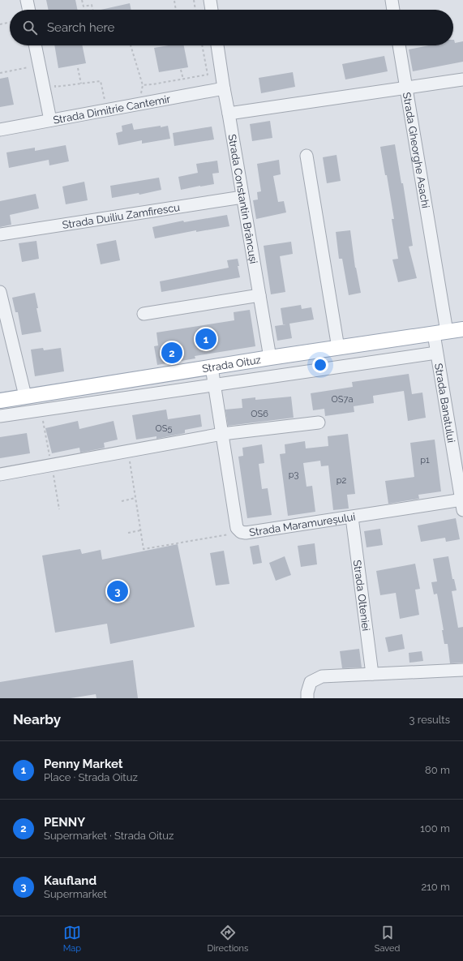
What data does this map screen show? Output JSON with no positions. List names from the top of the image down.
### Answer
{
  "streets": {
    "main road": ["Strada Oituz"],
    "street": [
      "Strada Dimitrie Cantemir",
      "Strada Gheorghe Asachi",
      "Strada Constantin Brâncuși",
      "Strada Duiliu Zamfirescu",
      "Strada Banatului",
      "Strada Maramureșului",
      "Strada Olteniei"
    ]
  },
  "crossings": [
    ["Strada Dimitrie Cantemir", "Strada Constantin Brâncuși"],
    ["Strada Gheorghe Asachi", "Strada Constantin Brâncuși"],
    ["Strada Gheorghe Asachi", "Strada Oituz"],
    ["Strada Gheorghe Asachi", "Strada Banatului"],
    ["Strada Constantin Brâncuși", "Strada Duiliu Zamfirescu"],
    ["Strada Constantin Brâncuși", "Strada Oituz"],
    ["Strada Oituz", "Strada Banatului"],
    ["Strada Oituz", "Strada Maramureșului"],
    ["Strada Banatului", "Strada Maramureșului"],
    ["Strada Maramureșului", "Strada Olteniei"]
  ],
  "house_numbers": [
    "OS7a",
    "OS6",
    "OS5",
    "p1",
    "p3",
    "p2"
  ],
  "page": {
    "search": "Search here",
    "pins": ["1", "2", "3"],
    "heading": ["Nearby", "3 results"],
    "list": [
      {
        "mark": "1",
        "name": "Penny Market",
        "note": "Place · Strada Oituz",
        "value": "80 m"
      },
      {
        "mark": "2",
        "name": "PENNY",
        "note": "Supermarket · Strada Oituz",
        "value": "100 m"
      },
      {
        "mark": "3",
        "name": "Kaufland",
        "note": "Supermarket",
        "value": "210 m"
      }
    ],
    "nav": ["Map", "Directions", "Saved"]
  }
}
